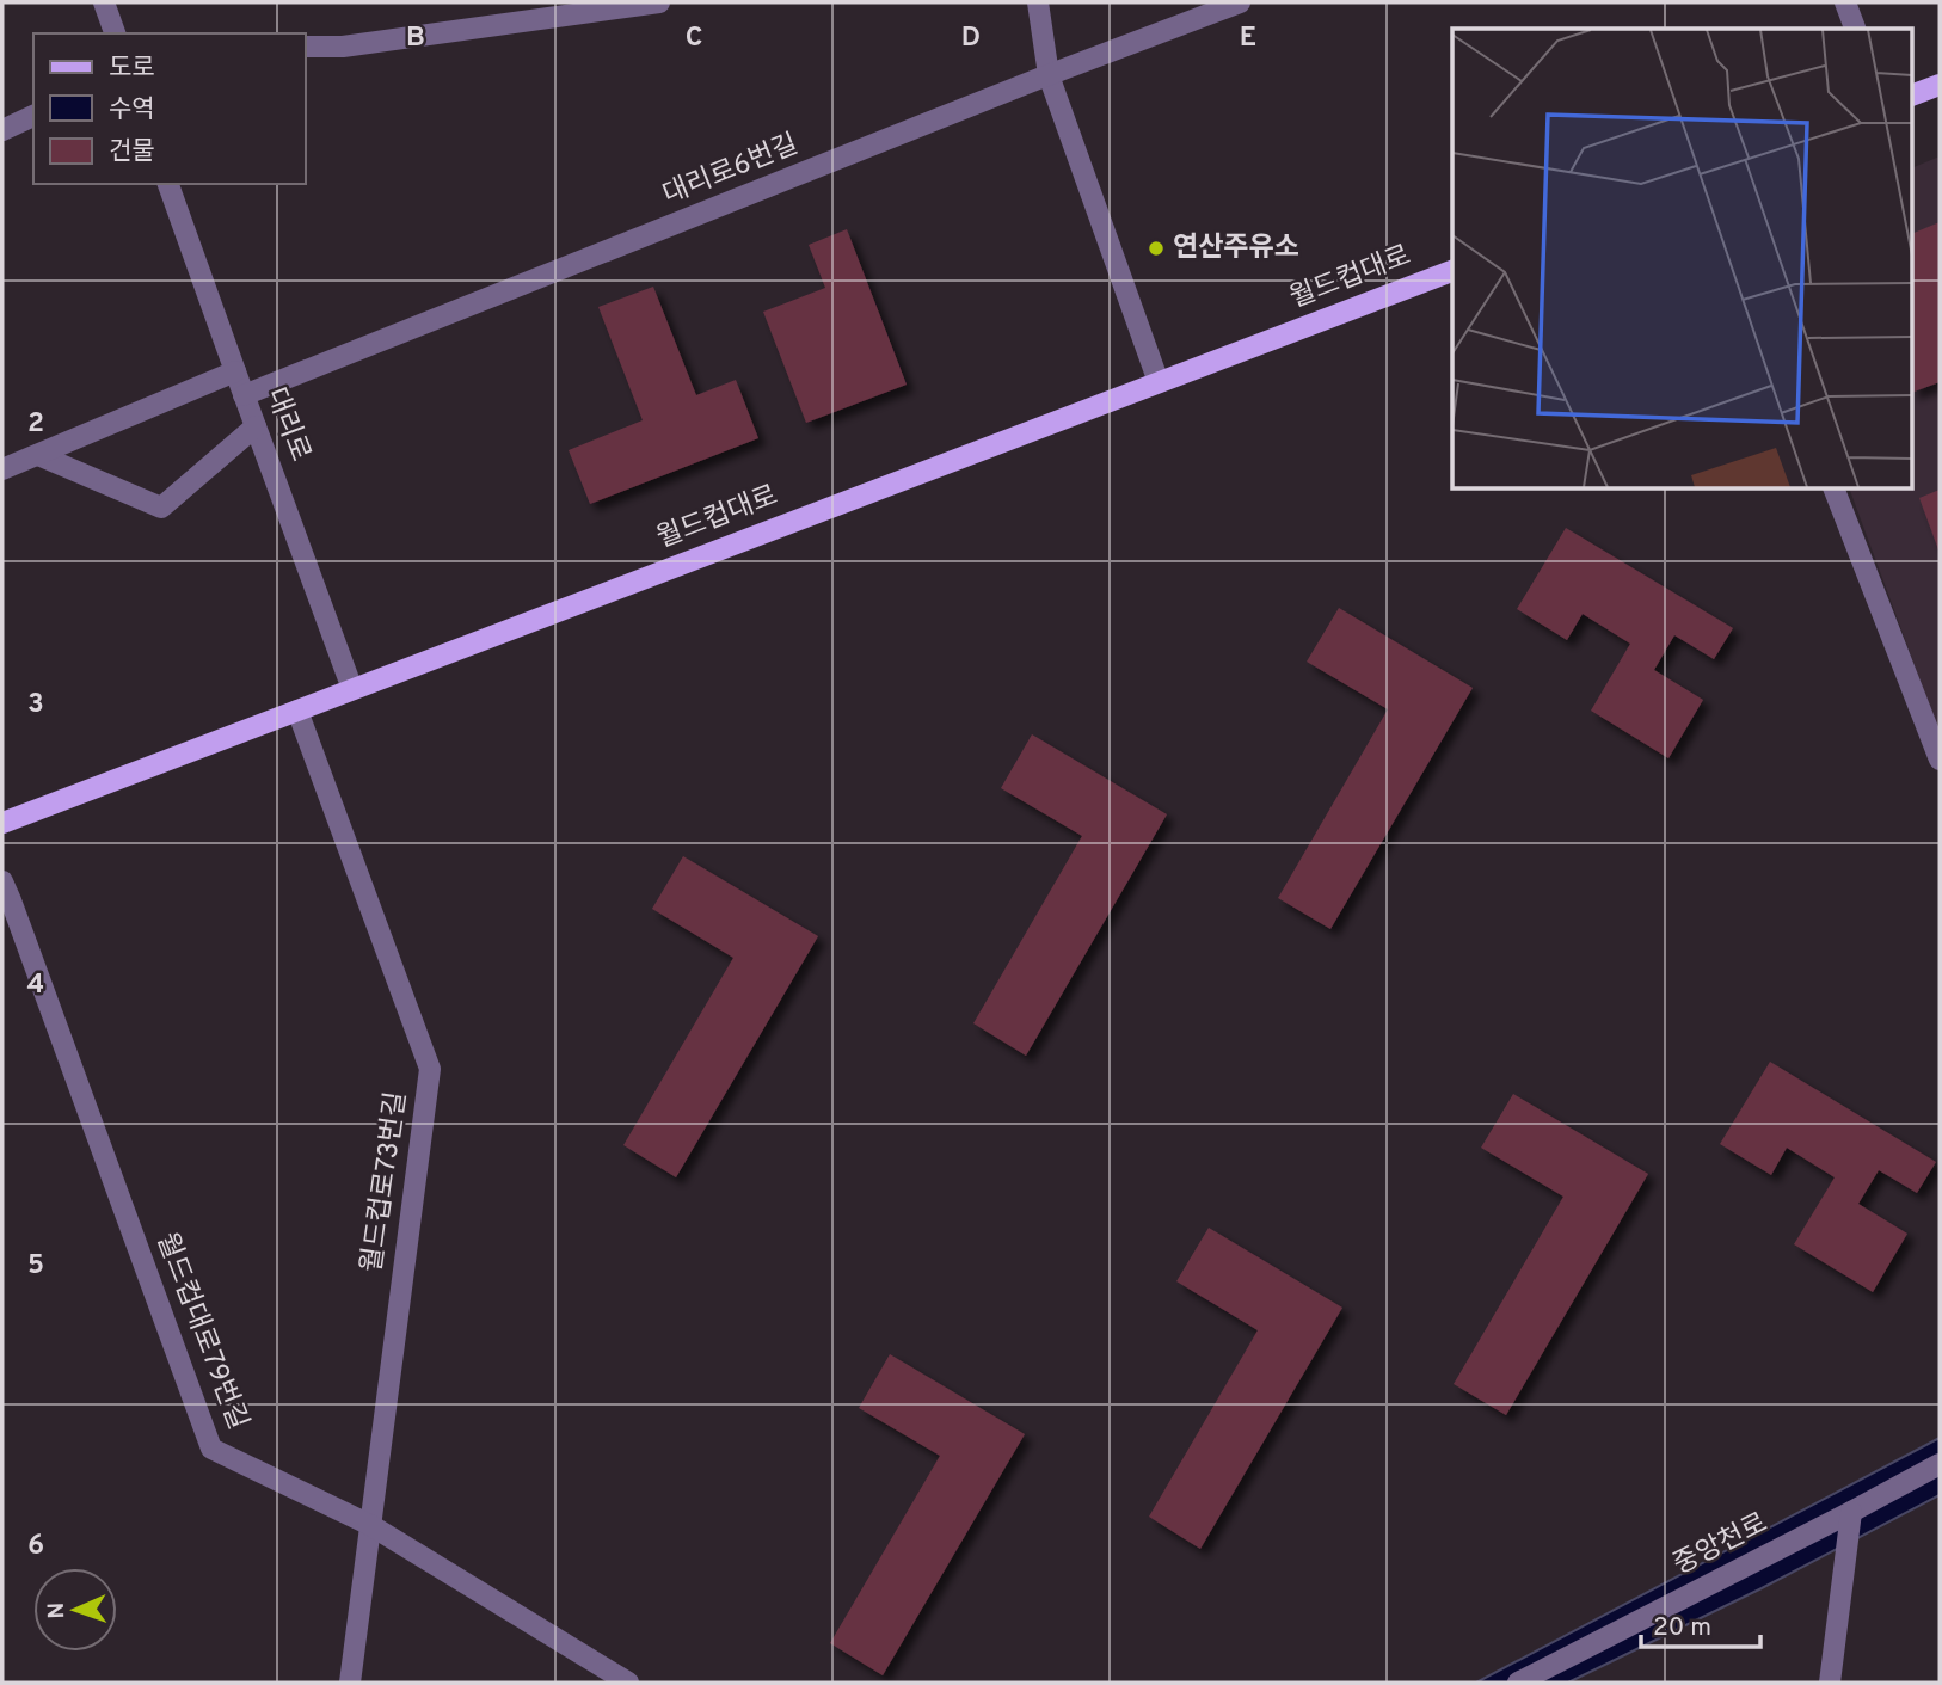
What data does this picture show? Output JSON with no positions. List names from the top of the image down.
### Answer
{
  "streets": {
    "main road": ["월드컵대로"],
    "street": [
      "대리로6번길",
      "대리로",
      "월드컵로73번길",
      "월드컵대로79번길",
      "중앙천로"
    ]
  },
  "crossings": [
    ["대리로6번길", "대리로"],
    ["월드컵대로", "대리로"],
    ["월드컵대로", "월드컵로73번길"],
    ["월드컵로73번길", "월드컵대로79번길"]
  ],
  "places": ["연산주유소"],
  "legend": ["도로", "수역", "건물"],
  "scale_bar": "20 m",
  "north": "left",
  "grid": {
    "columns": [
      "B",
      "C",
      "D",
      "E"
    ],
    "rows": [
      "2",
      "3",
      "4",
      "5",
      "6"
    ]
  }
}
